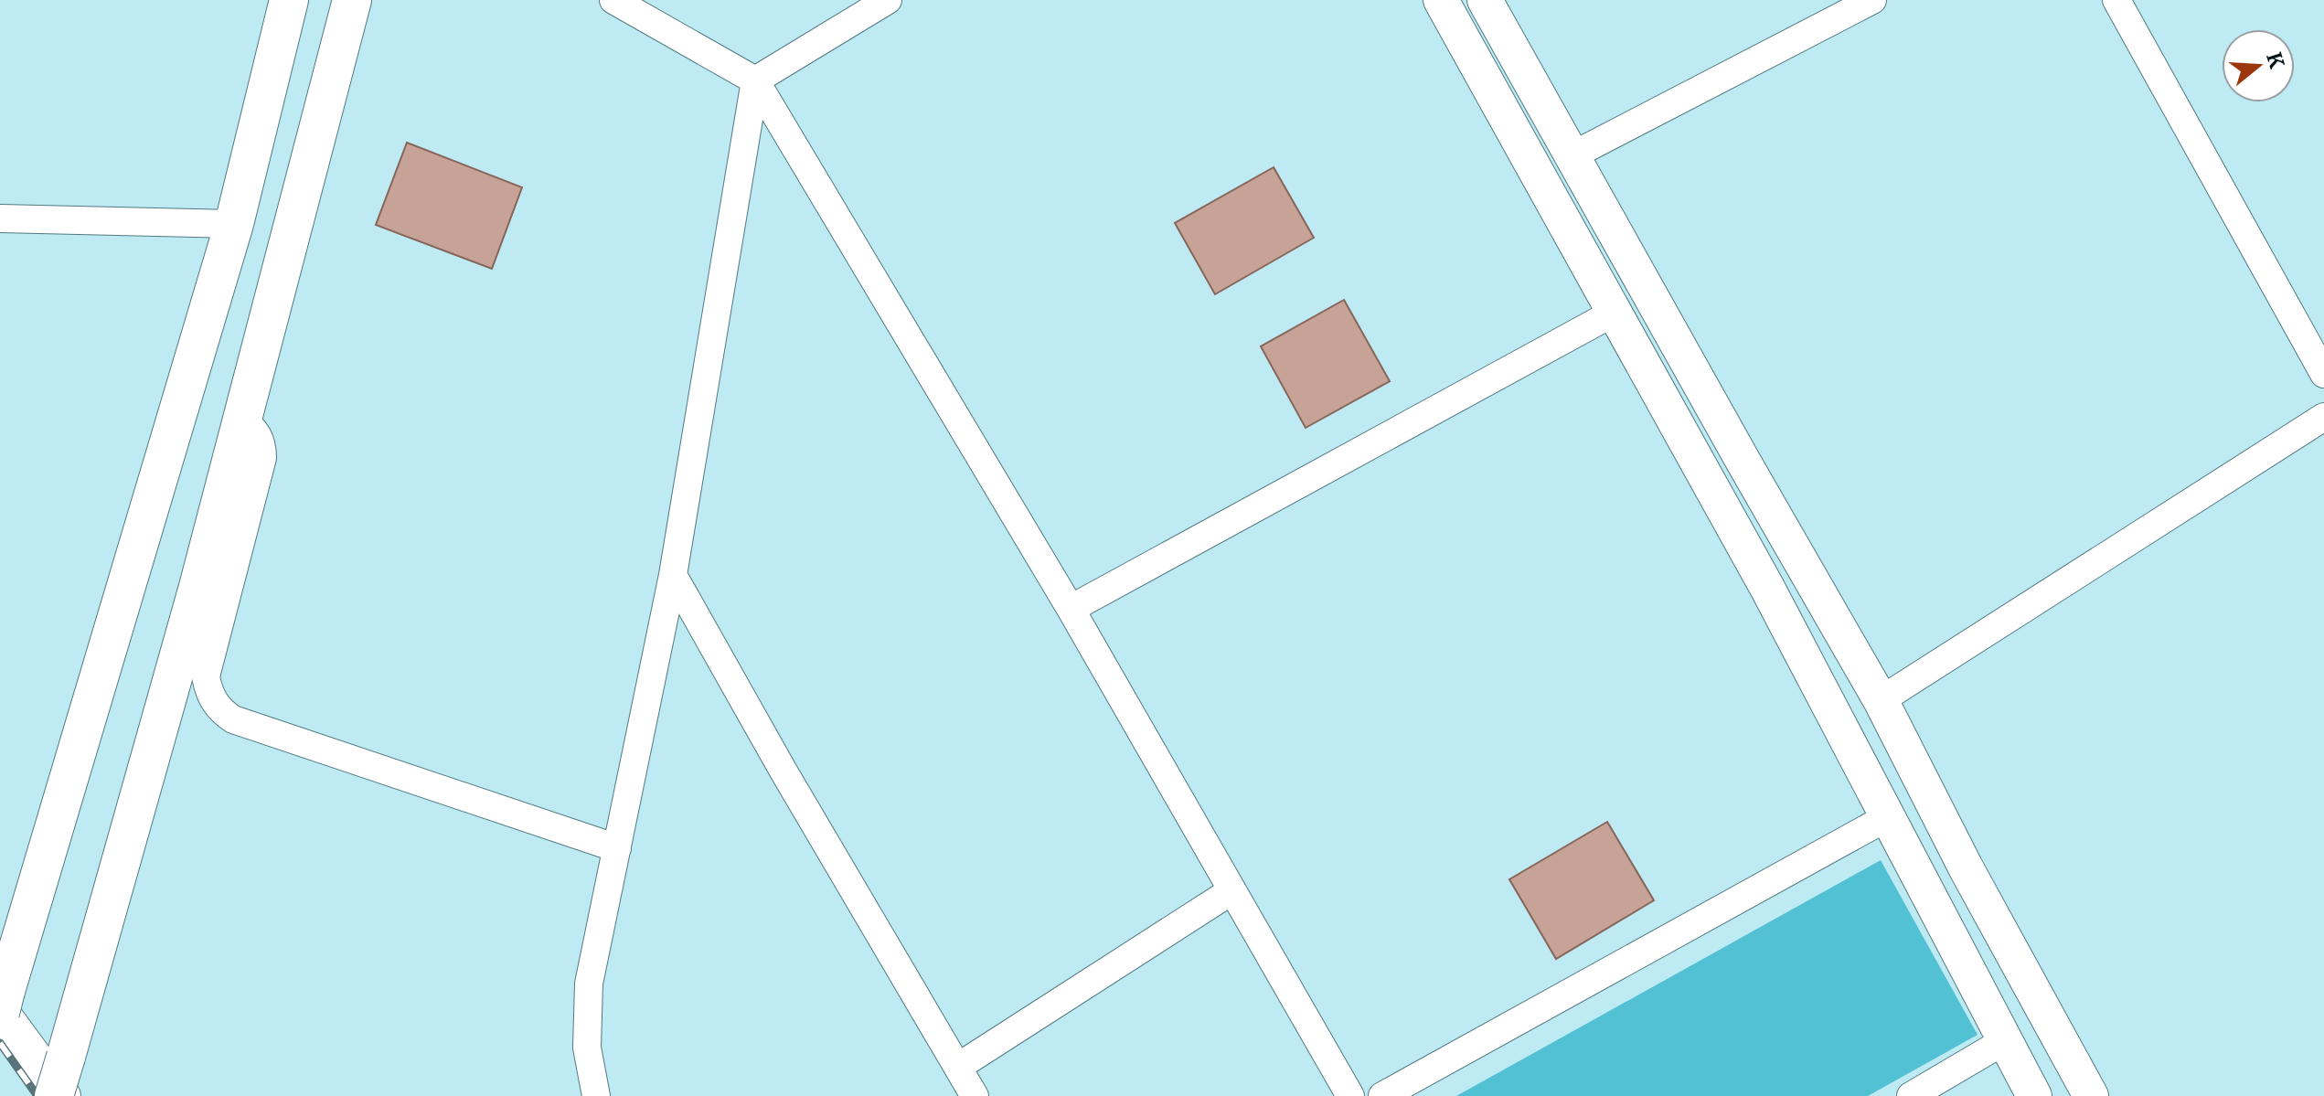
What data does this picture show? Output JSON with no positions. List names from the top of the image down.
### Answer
{
  "north": "right"
}
